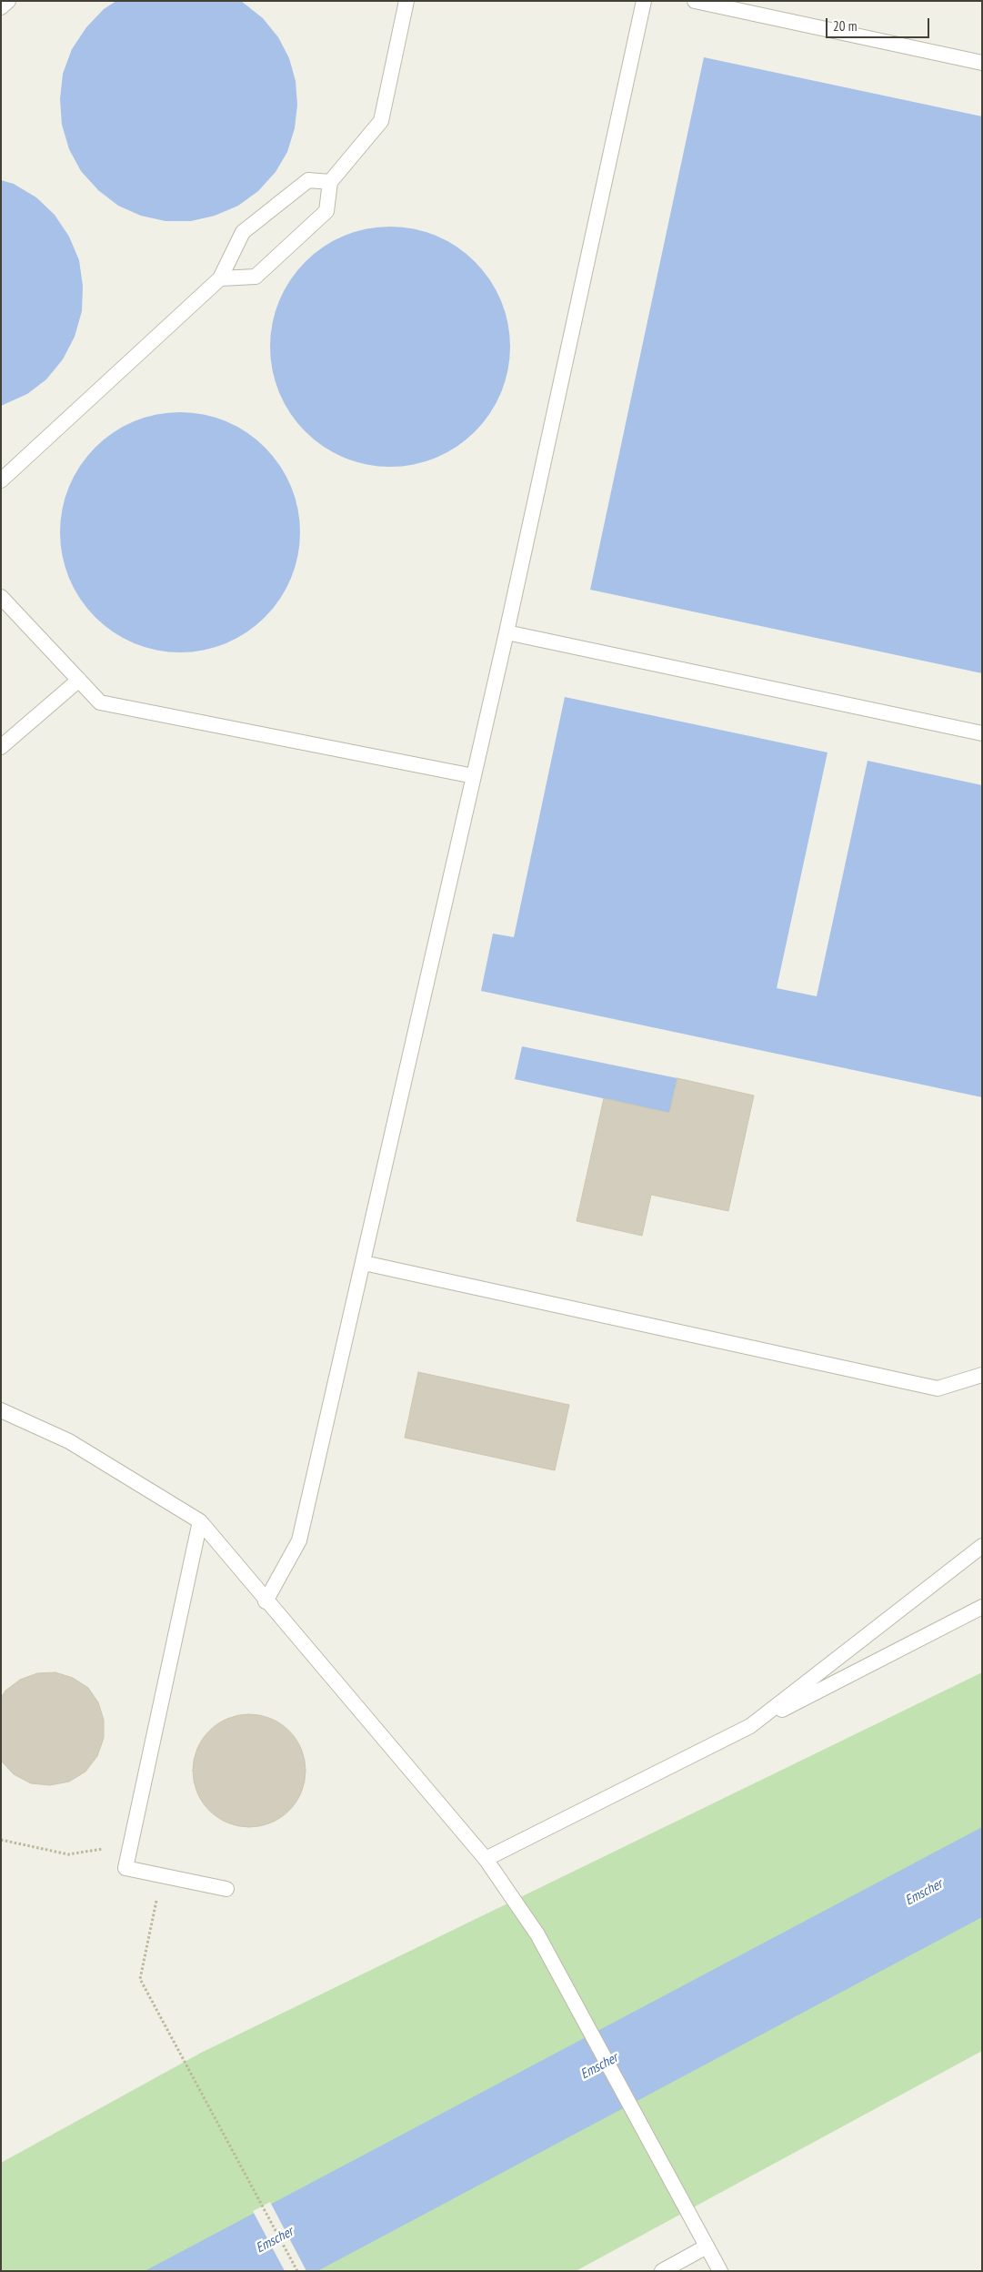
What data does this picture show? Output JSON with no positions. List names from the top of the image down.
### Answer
{
  "water": ["Emscher"],
  "scale_bar": "20 m"
}
